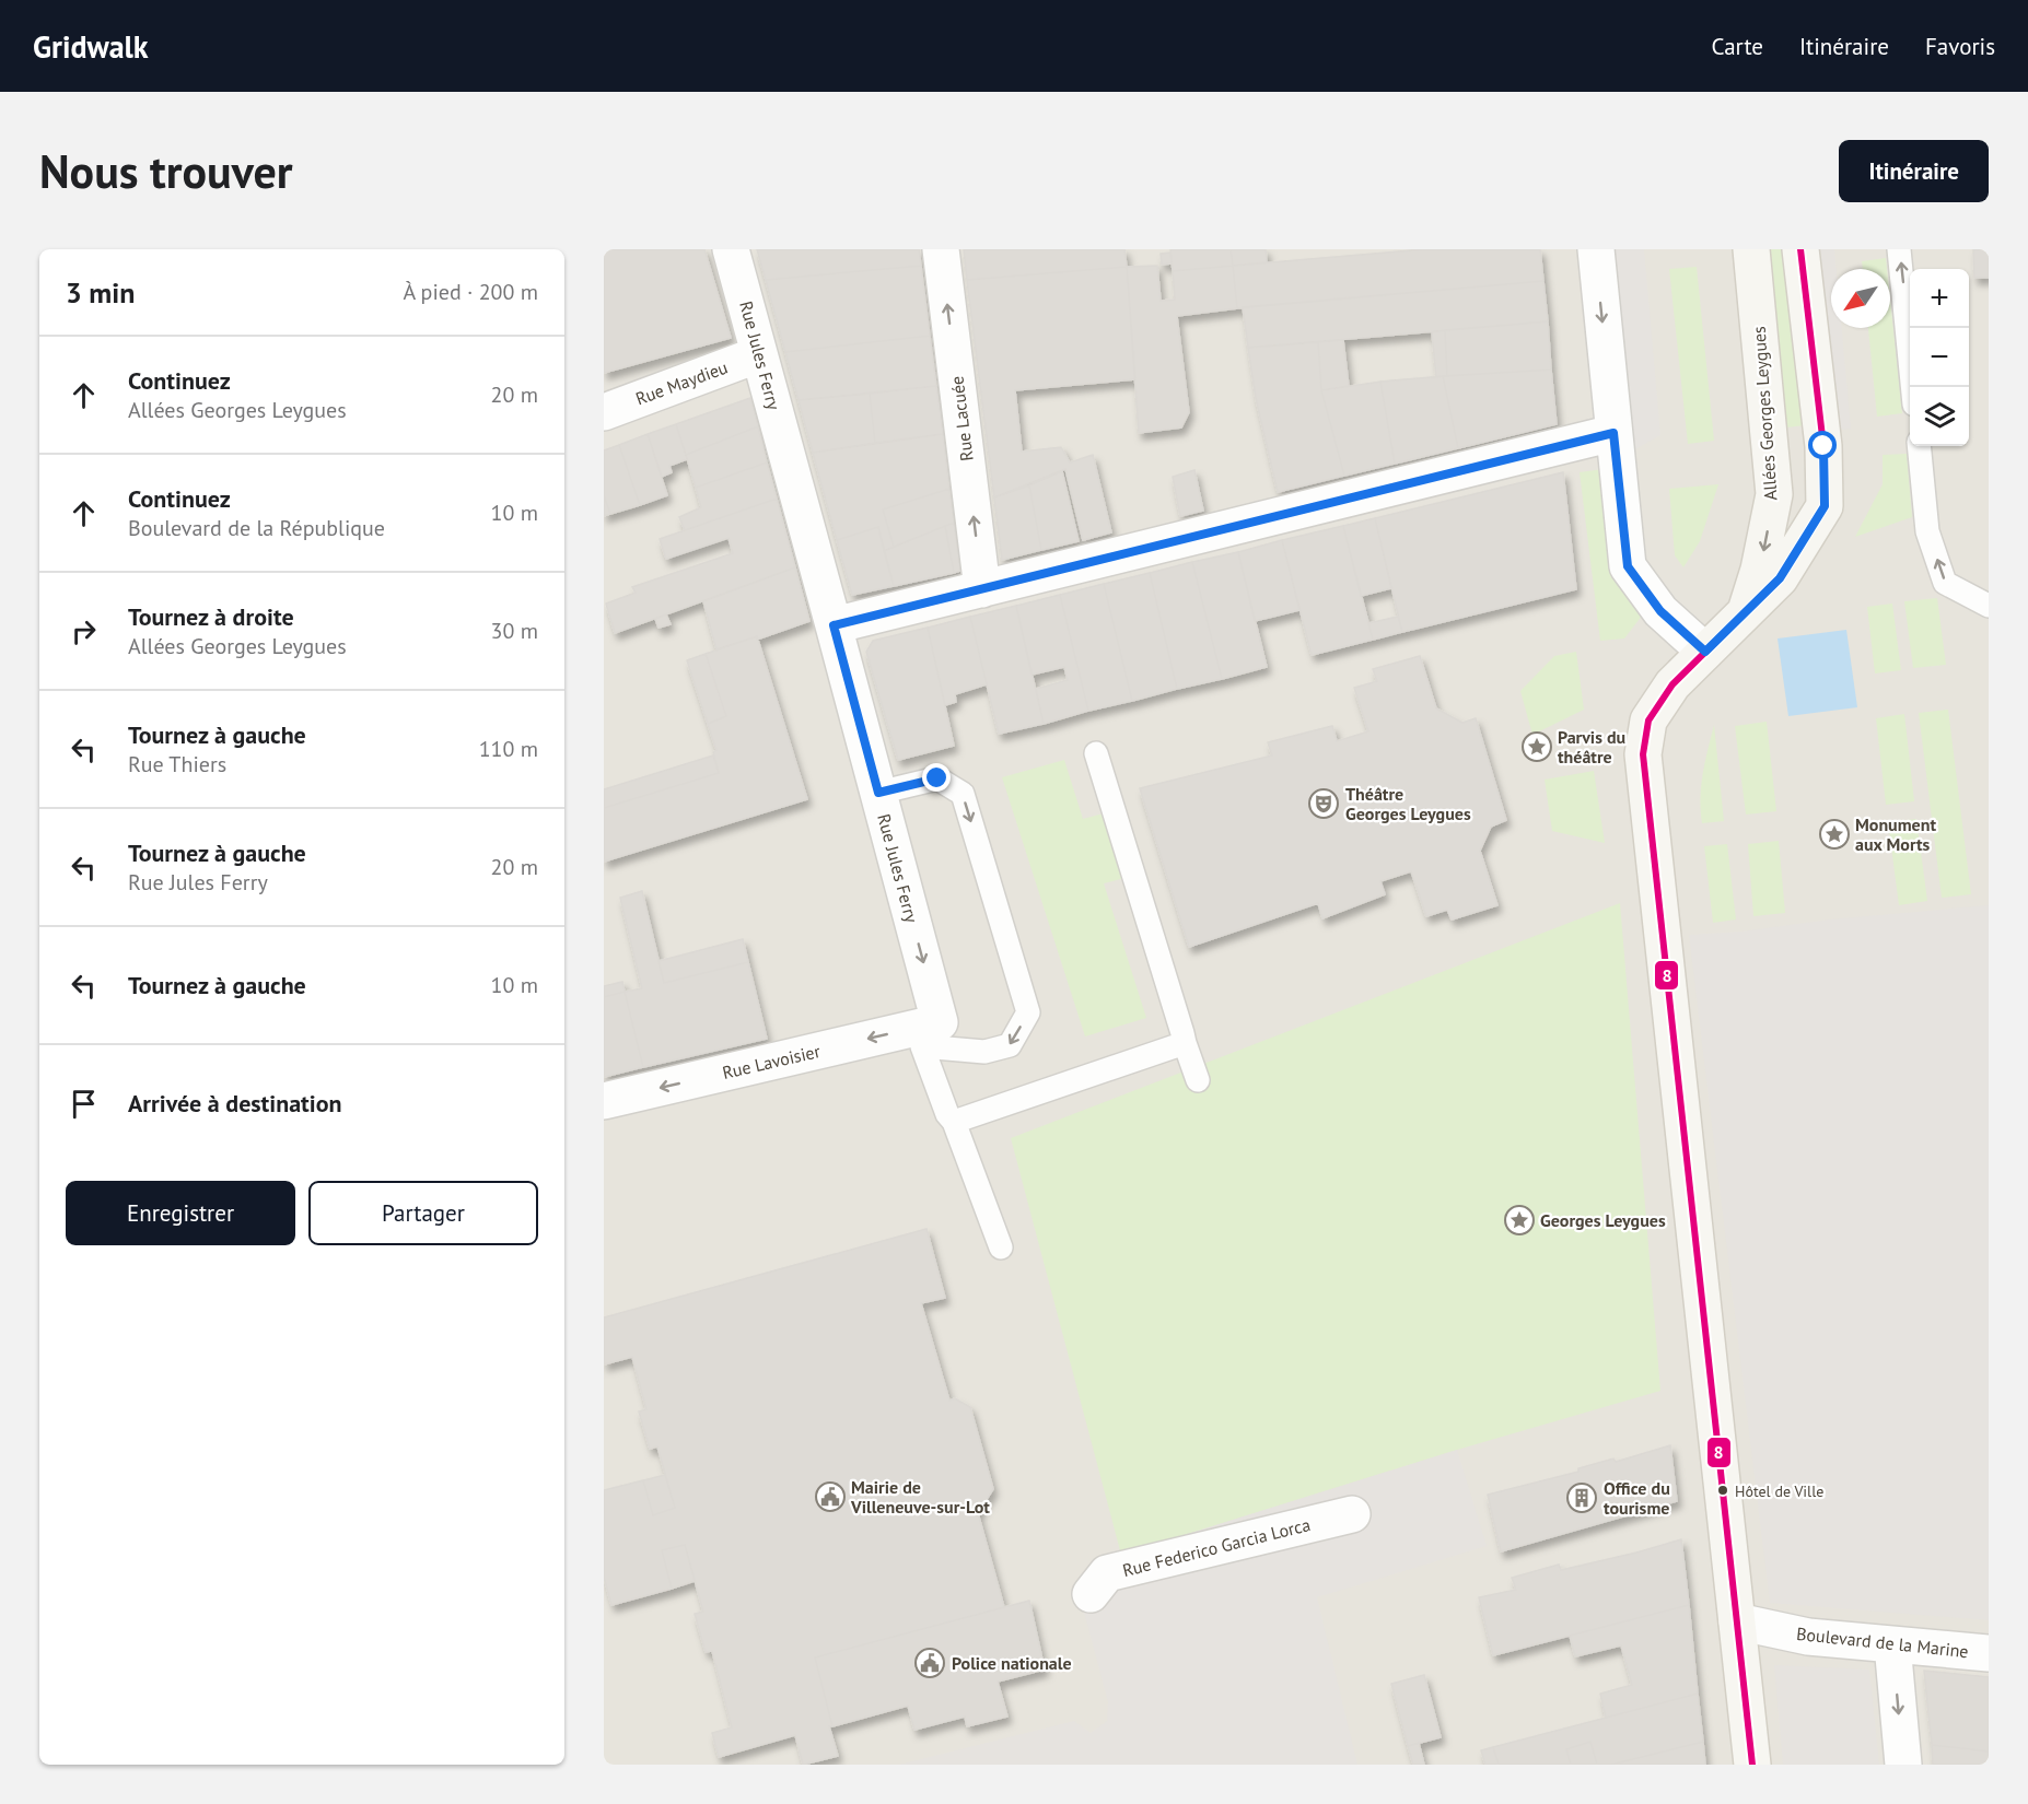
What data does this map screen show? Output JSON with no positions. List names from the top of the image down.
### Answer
{
  "streets": {
    "main road": ["Allées Georges Leygues"],
    "street": [
      "Rue Jules Ferry",
      "Rue Maydieu",
      "Rue Lacuée",
      "Rue Lavoisier",
      "Rue Federico Garcia Lorca",
      "Boulevard de la Marine"
    ]
  },
  "crossings": [
    ["Rue Jules Ferry", "Rue Maydieu"],
    ["Rue Jules Ferry", "Rue Lavoisier"]
  ],
  "one_way": ["Rue Lacuée", "Rue Lavoisier"],
  "places": {
    "place": ["Parvis du théâtre", "Monument aux Morts", "Georges Leygues"],
    "theatre": ["Théâtre Georges Leygues"],
    "other": ["Hôtel de Ville"],
    "public building": ["Mairie de Villeneuve-sur-Lot", "Police nationale"],
    "building": ["Office du tourisme"]
  },
  "lines": ["transit line 8"],
  "north": "bottom left",
  "page": {
    "header": "Gridwalk",
    "nav": ["Carte", "Itinéraire", "Favoris"],
    "buttons": [
      "Itinéraire",
      ["Enregistrer", "Partager"]
    ],
    "title": "Nous trouver",
    "heading": ["3 min", "À pied · 200 m"],
    "map_buttons": ["+", "−"],
    "list": [
      ["Continuez", "Allées Georges Leygues", "20 m"],
      ["Continuez", "Boulevard de la République", "10 m"],
      ["Tournez à droite", "Allées Georges Leygues", "30 m"],
      ["Tournez à gauche", "Rue Thiers", "110 m"],
      ["Tournez à gauche", "Rue Jules Ferry", "20 m"],
      ["Tournez à gauche", "10 m"],
      "Arrivée à destination"
    ]
  }
}
